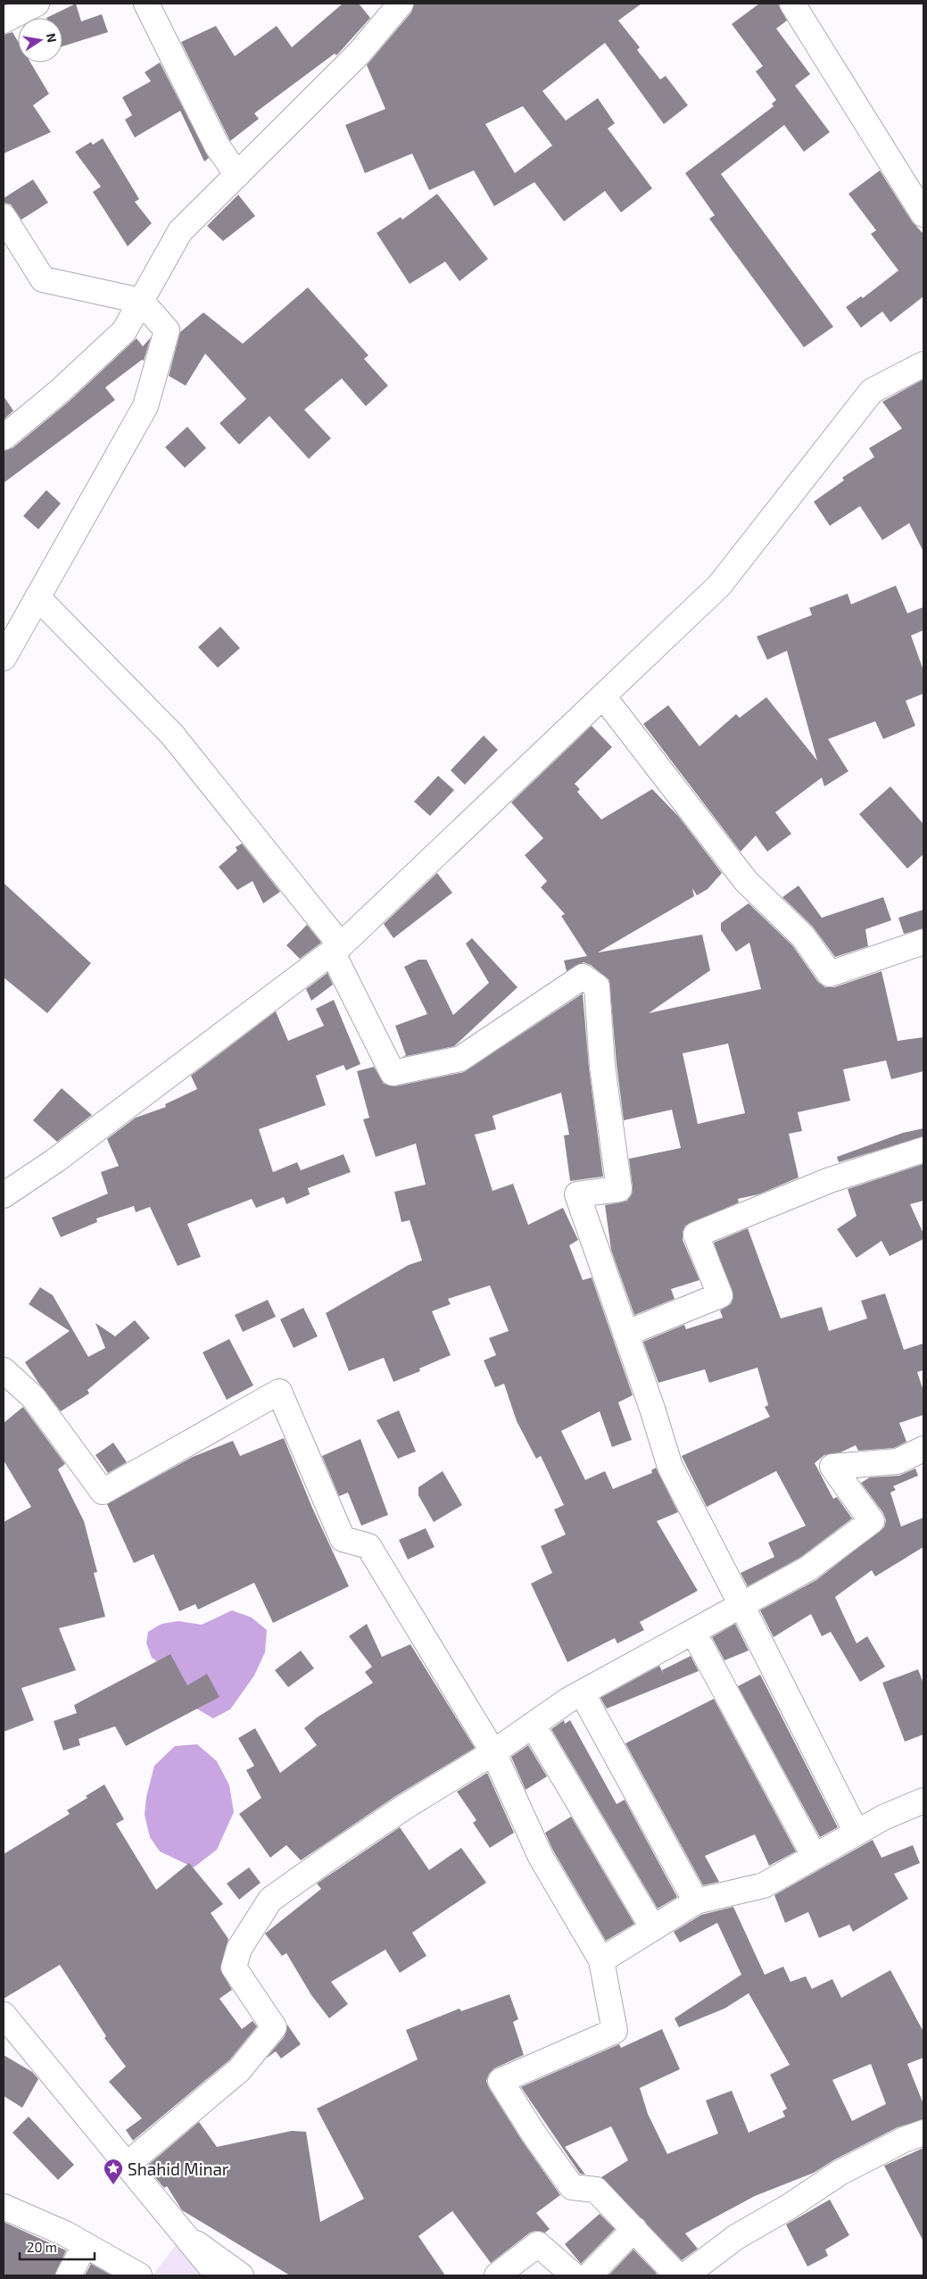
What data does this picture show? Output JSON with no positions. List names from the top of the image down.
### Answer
{
  "places": {
    "place": ["Shahid Minar"]
  },
  "scale_bar": "20 m",
  "north": "right"
}
